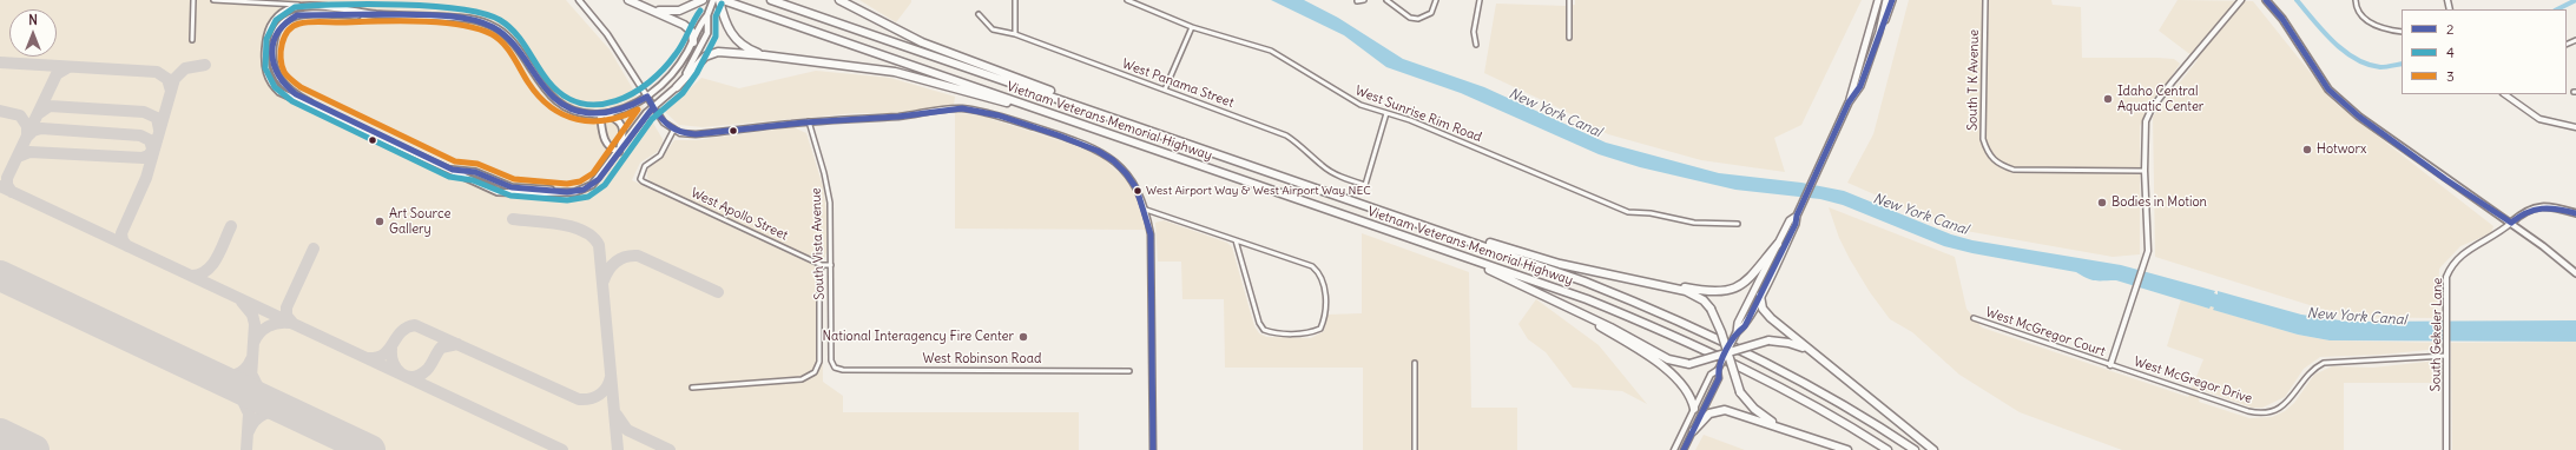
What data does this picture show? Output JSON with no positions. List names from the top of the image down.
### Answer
{
  "streets": {
    "highway": ["Vietnam Veterans Memorial Highway"],
    "street": [
      "South T K Avenue",
      "West Panama Street",
      "West Sunrise Rim Road",
      "West Apollo Street",
      "South Vista Avenue",
      "West McGregor Court",
      "South Gekeler Lane",
      "West Robinson Road",
      "West McGregor Drive"
    ]
  },
  "crossings": [
    ["West Panama Street", "West Sunrise Rim Road"],
    ["West Apollo Street", "South Vista Avenue"],
    ["South Vista Avenue", "West Robinson Road"],
    ["West McGregor Court", "West McGregor Drive"],
    ["South Gekeler Lane", "West McGregor Drive"]
  ],
  "water": ["New York Canal"],
  "places": [
    "Idaho Central Aquatic Center",
    "Hotworx",
    "West Airport Way & West Airport Way NEC",
    "Bodies in Motion",
    "Art Source Gallery",
    "National Interagency Fire Center"
  ],
  "lines": ["transit line 2", "transit line 4", "transit line 3"],
  "legend": ["2", "4", "3"],
  "north": "top"
}
